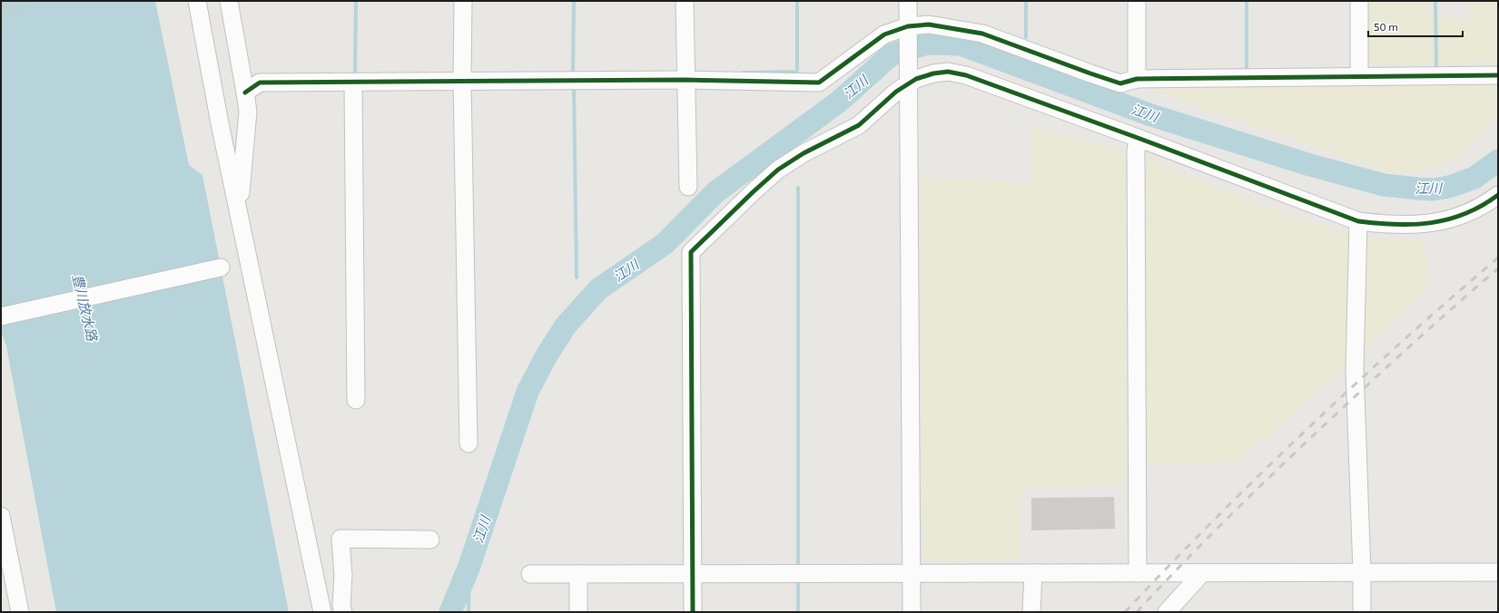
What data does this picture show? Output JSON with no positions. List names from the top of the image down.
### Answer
{
  "water": ["江川", "豊川放水路"],
  "scale_bar": "50 m"
}
